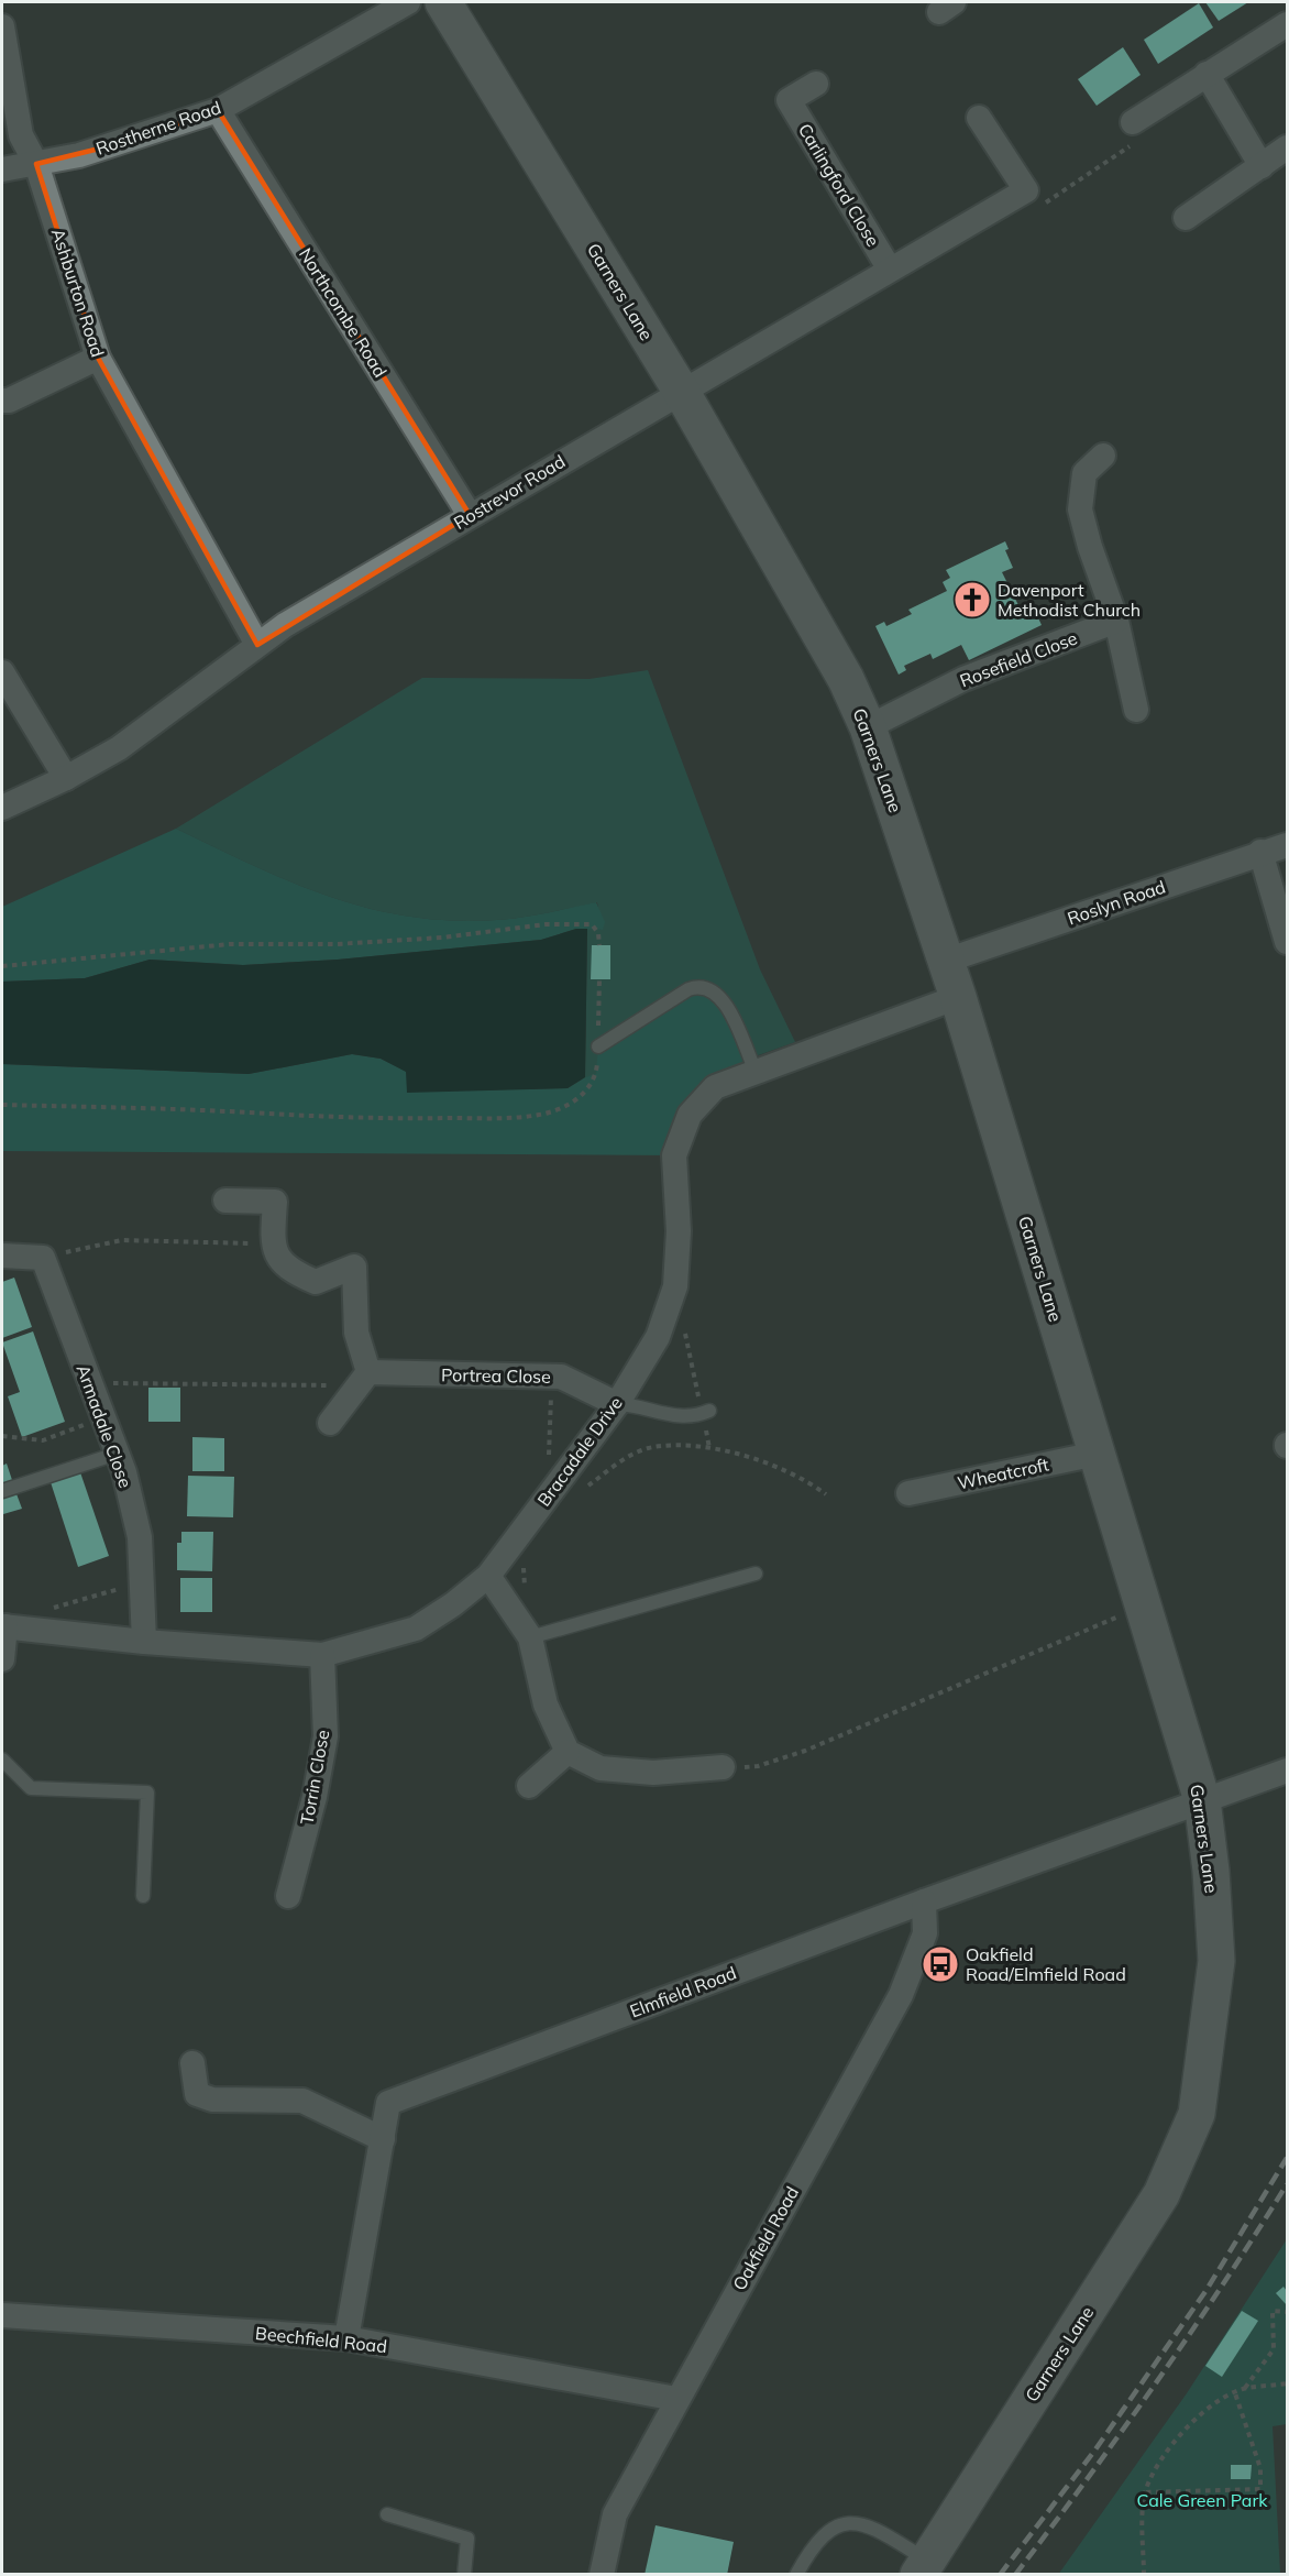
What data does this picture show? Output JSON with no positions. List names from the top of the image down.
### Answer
{
  "streets": {
    "street": [
      "Rostherne Road",
      "Carlingford Close",
      "Garners Lane",
      "Ashburton Road",
      "Northcombe Road",
      "Rostrevor Road",
      "Rosefield Close",
      "Roslyn Road",
      "Portrea Close",
      "Armadale Close",
      "Bracadale Drive",
      "Wheatcroft",
      "Torrin Close",
      "Elmfield Road",
      "Oakfield Road",
      "Beechfield Road"
    ]
  },
  "crossings": [
    ["Rostherne Road", "Ashburton Road"],
    ["Rostherne Road", "Northcombe Road"],
    ["Carlingford Close", "Rostrevor Road"],
    ["Garners Lane", "Rostrevor Road"],
    ["Garners Lane", "Rosefield Close"],
    ["Garners Lane", "Roslyn Road"],
    ["Garners Lane", "Bracadale Drive"],
    ["Garners Lane", "Wheatcroft"],
    ["Garners Lane", "Elmfield Road"],
    ["Ashburton Road", "Rostrevor Road"],
    ["Northcombe Road", "Rostrevor Road"],
    ["Portrea Close", "Bracadale Drive"],
    ["Armadale Close", "Bracadale Drive"],
    ["Bracadale Drive", "Torrin Close"],
    ["Elmfield Road", "Oakfield Road"],
    ["Elmfield Road", "Beechfield Road"],
    ["Oakfield Road", "Beechfield Road"]
  ],
  "parks": ["Cale Green Park"],
  "places": {
    "church": ["Davenport Methodist Church"],
    "bus stop": ["Oakfield Road/Elmfield Road"]
  }
}
